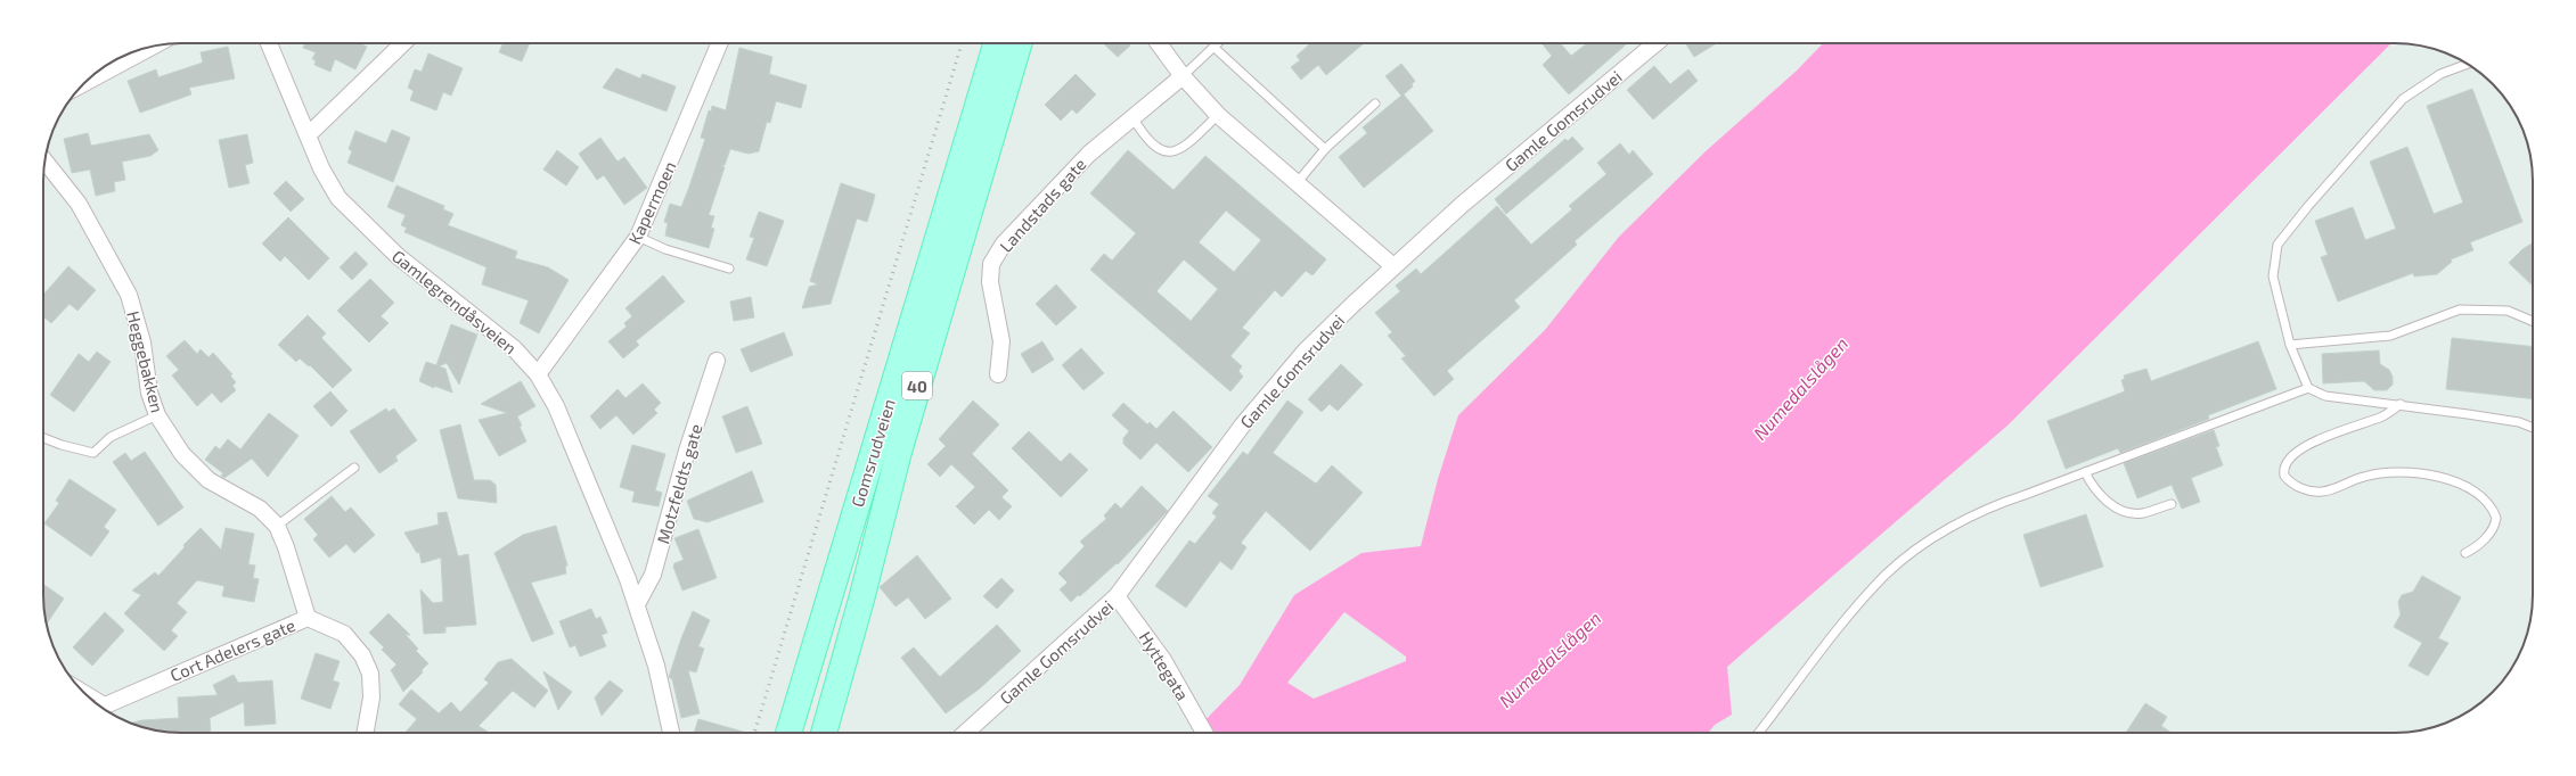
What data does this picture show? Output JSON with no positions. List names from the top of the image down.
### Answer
{
  "streets": {
    "main road": ["40", "Gomsrudveien"],
    "street": [
      "Gamle Gomsrudvei",
      "Kapermoen",
      "Landstads gate",
      "Gamlegrendåsveien",
      "Heggebakken",
      "Motzfeldts gate",
      "Cort Adelers gate",
      "Hyttegata"
    ]
  },
  "crossings": [
    ["Gamle Gomsrudvei", "Hyttegata"],
    ["Kapermoen", "Gamlegrendåsveien"],
    ["Gamlegrendåsveien", "Motzfeldts gate"],
    ["Heggebakken", "Cort Adelers gate"]
  ],
  "water": ["Numedalslågen"]
}
